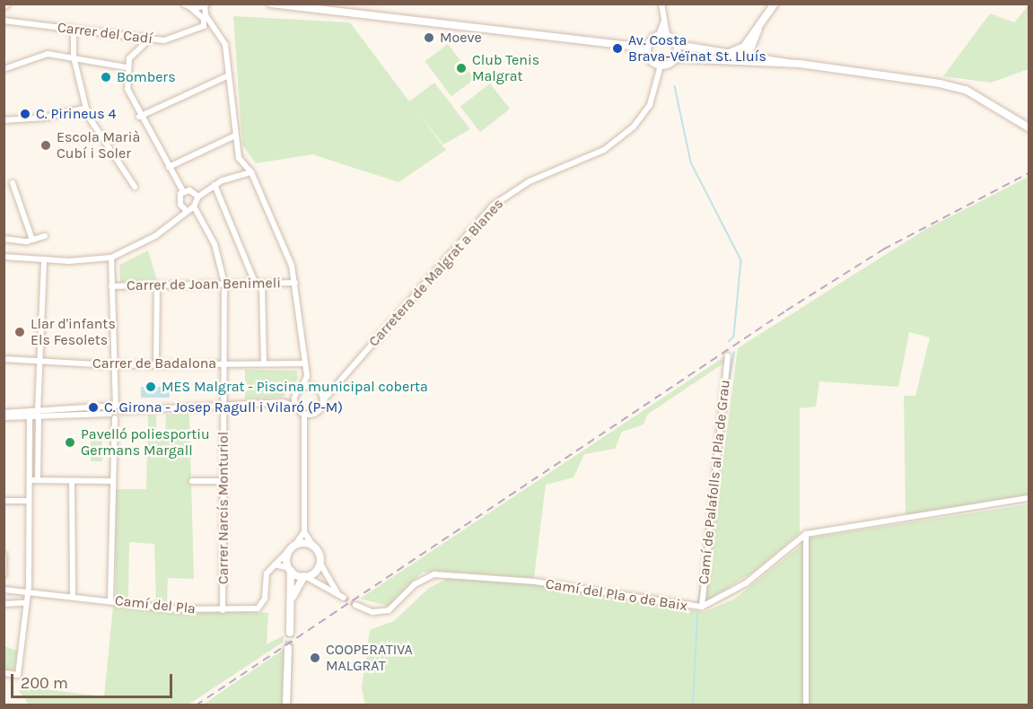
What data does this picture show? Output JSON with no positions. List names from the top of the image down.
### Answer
{
  "streets": {
    "street": [
      "Carrer del Cadí",
      "Carretera de Malgrat a Blanes",
      "Carrer de Joan Benimeli",
      "Carrer de Badalona",
      "Camí de Palafolls al Pla de Grau",
      "Carrer Narcís Monturiol",
      "Camí del Pla o de Baix",
      "Camí del Pla"
    ]
  },
  "crossings": [
    ["Carrer de Joan Benimeli", "Carrer Narcís Monturiol"],
    ["Carrer de Badalona", "Carrer Narcís Monturiol"],
    ["Camí de Palafolls al Pla de Grau", "Camí del Pla o de Baix"],
    ["Carrer Narcís Monturiol", "Camí del Pla"]
  ],
  "places": [
    "Moeve",
    "Av. Costa Brava-Veïnat St. Lluís",
    "Club Tenis Malgrat",
    "Bombers",
    "C. Pirineus 4",
    "Escola Marià Cubí i Soler",
    "Llar d'infants Els Fesolets",
    "MES Malgrat - Piscina municipal coberta",
    "C. Girona - Josep Ragull i Vilaró (P-M)",
    "Pavelló poliesportiu Germans Margall",
    "COOPERATIVA MALGRAT"
  ],
  "scale_bar": "200 m"
}
